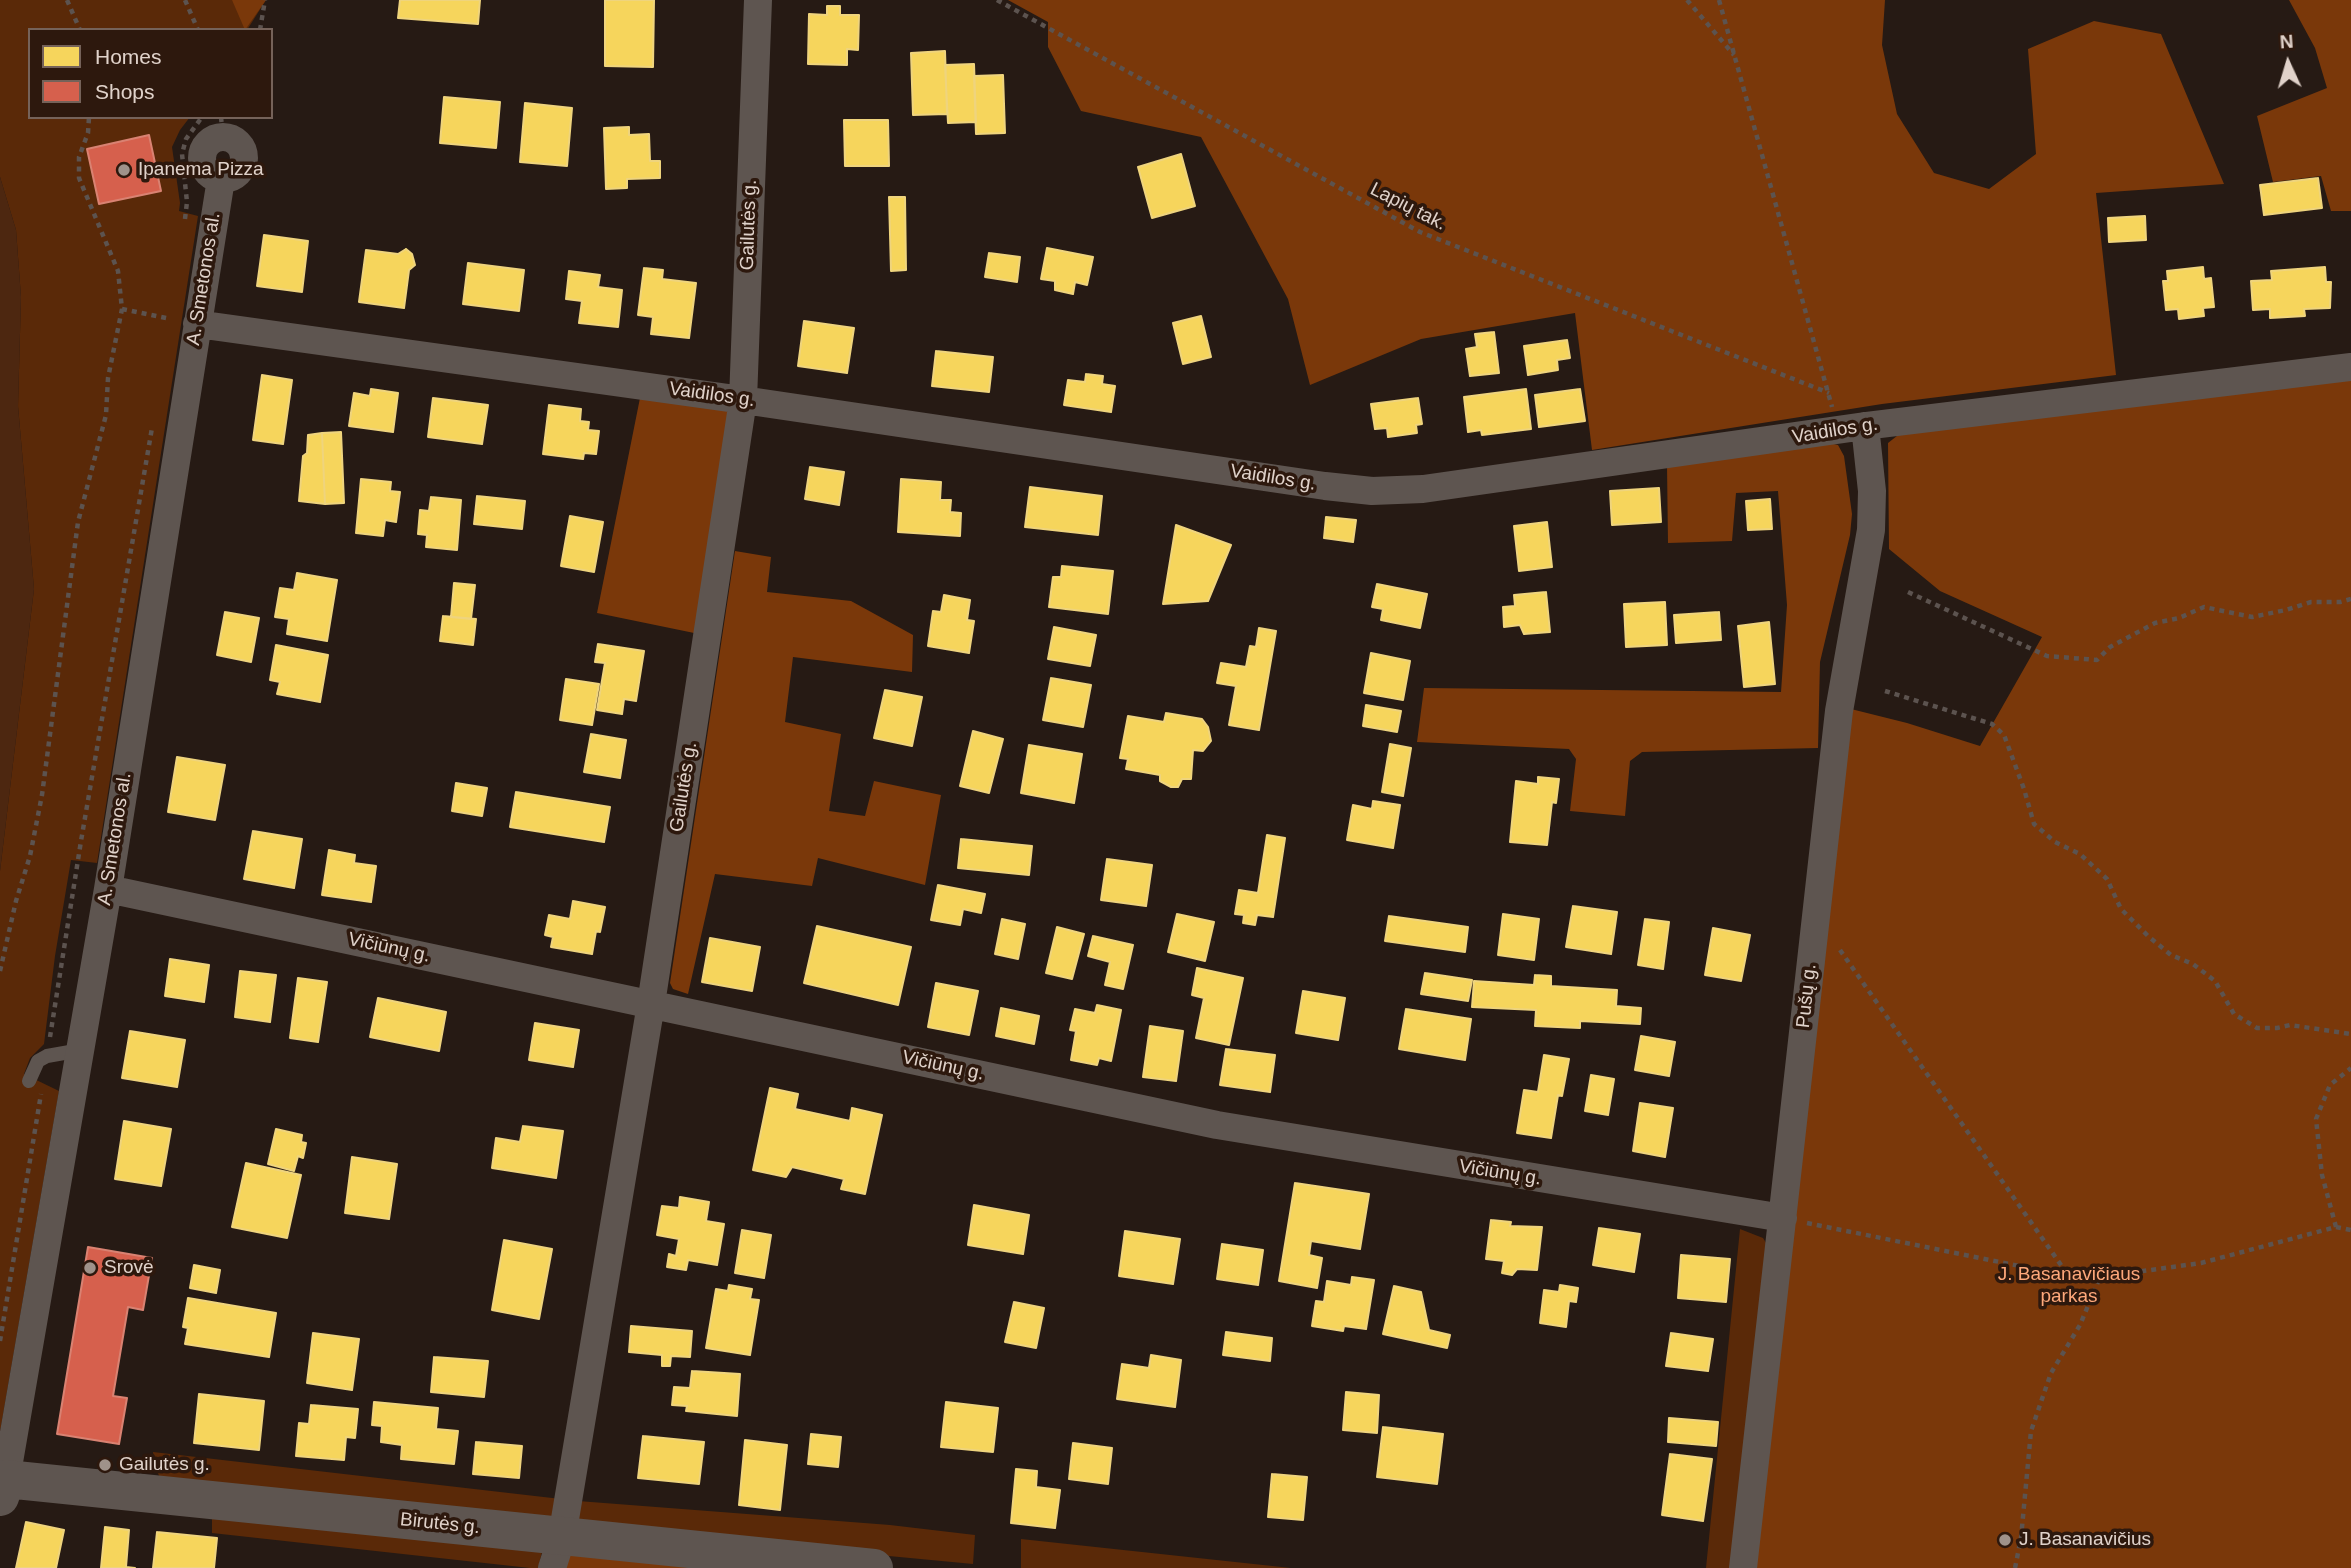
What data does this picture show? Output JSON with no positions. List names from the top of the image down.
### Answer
{
  "streets": {
    "street": [
      "Gailutės g.",
      "A. Smetonos al.",
      "Vaidilos g.",
      "Vičiūnų g.",
      "Pušų g.",
      "Birutės g."
    ],
    "path": ["Lapių tak."]
  },
  "crossings": [
    ["Gailutės g.", "Vaidilos g."],
    ["Gailutės g.", "Vičiūnų g."],
    ["Gailutės g.", "Birutės g."],
    ["A. Smetonos al.", "Vaidilos g."],
    ["A. Smetonos al.", "Vičiūnų g."],
    ["A. Smetonos al.", "Birutės g."],
    ["Vaidilos g.", "Pušų g."],
    ["Vičiūnų g.", "Pušų g."]
  ],
  "parks": ["J. Basanavičiaus parkas"],
  "places": [
    "Ipanema Pizza",
    "Srovė",
    "Gailutės g.",
    "J. Basanavičius"
  ],
  "legend": ["Homes", "Shops"],
  "north": "top"
}
